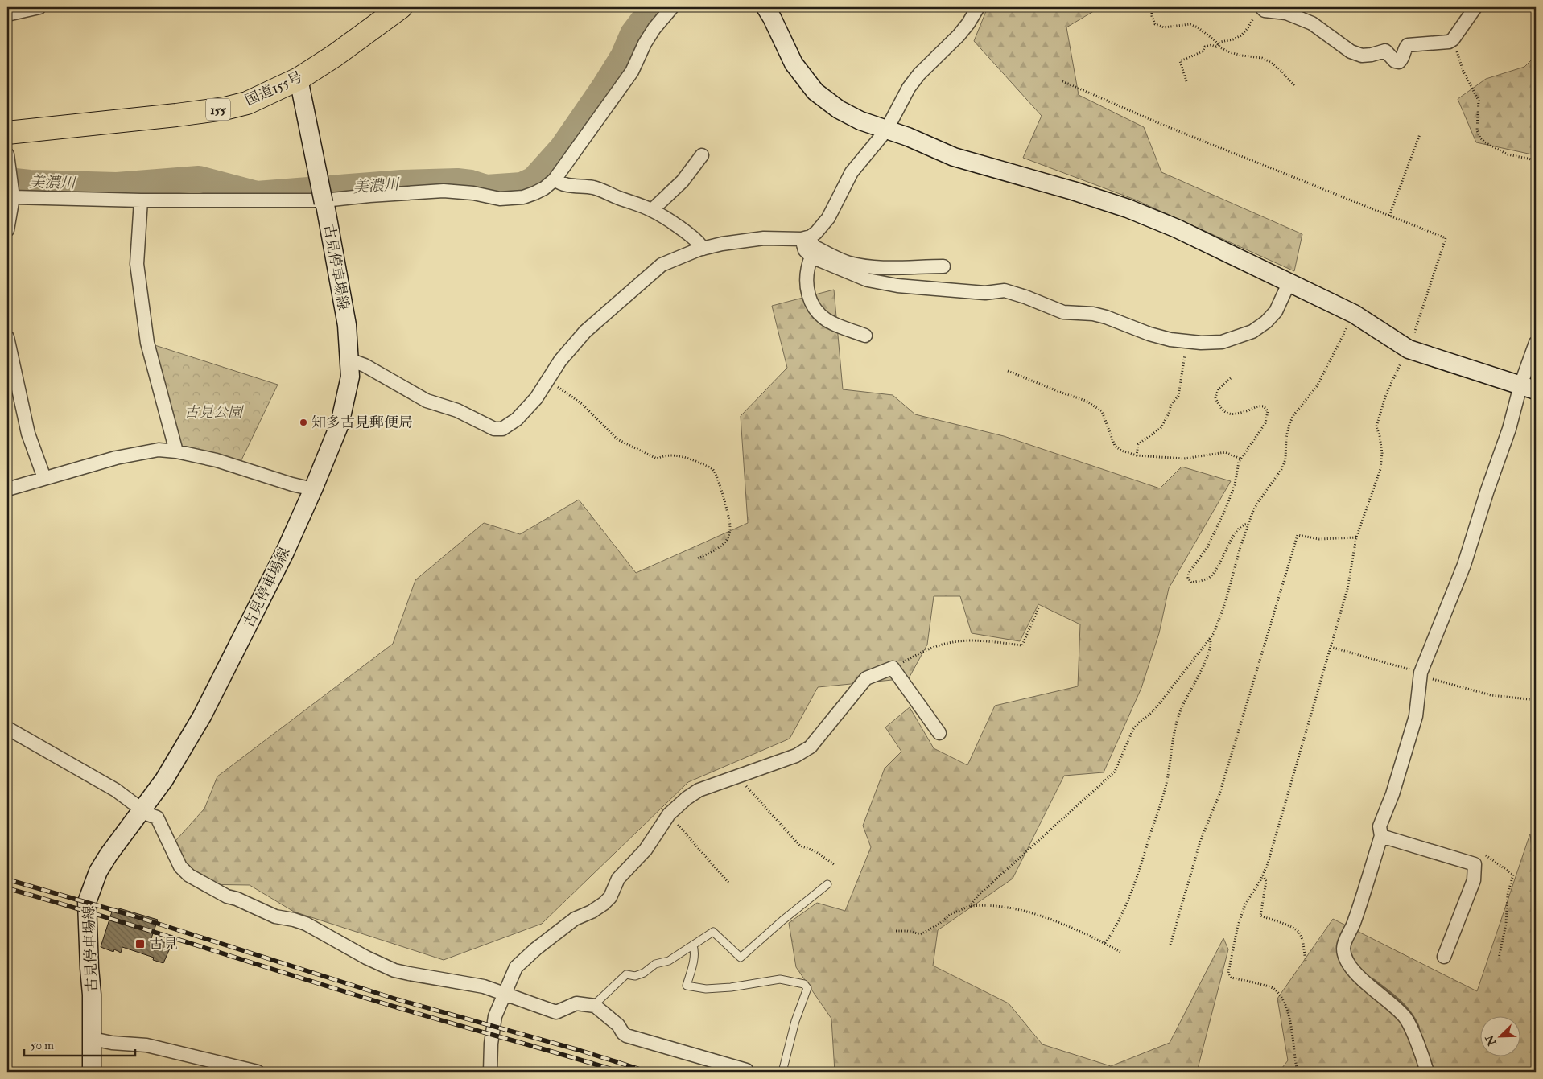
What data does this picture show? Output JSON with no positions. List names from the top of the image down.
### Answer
{
  "streets": {
    "highway": ["国道155号", "155"],
    "main road": ["古見停車場線"]
  },
  "crossings": [
    ["国道155号", "古見停車場線"]
  ],
  "water": ["美濃川"],
  "parks": ["古見公園"],
  "places": {
    "other": ["知多古見郵便局"],
    "transit": ["古見"]
  },
  "scale_bar": "50 m",
  "north": "bottom left"
}
